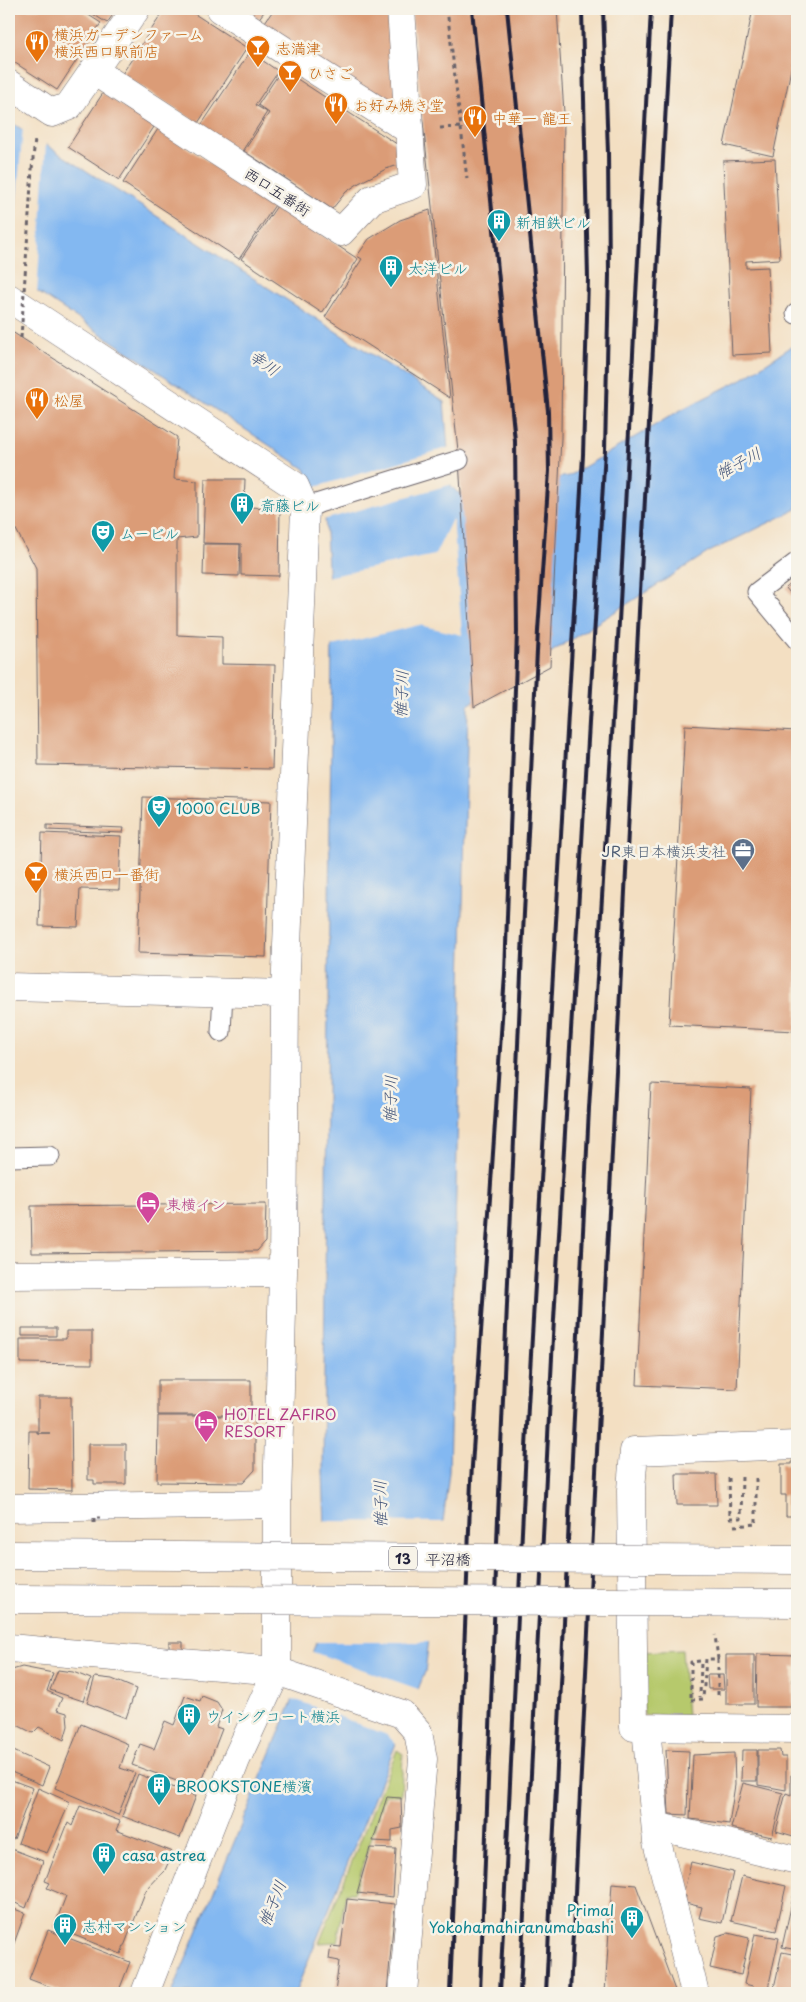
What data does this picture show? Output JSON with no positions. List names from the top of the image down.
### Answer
{
  "streets": {
    "street": ["西口五番街", "13", "平沼橋"]
  },
  "water": ["幸川", "帷子川"],
  "places": {
    "restaurant": [
      "横浜ガーデンファーム 横浜西口駅前店",
      "お好み焼き堂",
      "中華一 龍王",
      "松屋"
    ],
    "bar": ["志満津", "ひさご", "横浜西口一番街"],
    "building": [
      "新相鉄ビル",
      "太洋ビル",
      "斎藤ビル",
      "ウイングコート横浜",
      "BROOKSTONE横濱",
      "casa astrea",
      "Primal Yokohamahiranumabashi",
      "志村マンション"
    ],
    "theatre": ["ムービル", "1000 CLUB"],
    "office": ["JR東日本横浜支社"],
    "hotel": ["東横イン", "HOTEL ZAFIRO RESORT"]
  }
}
